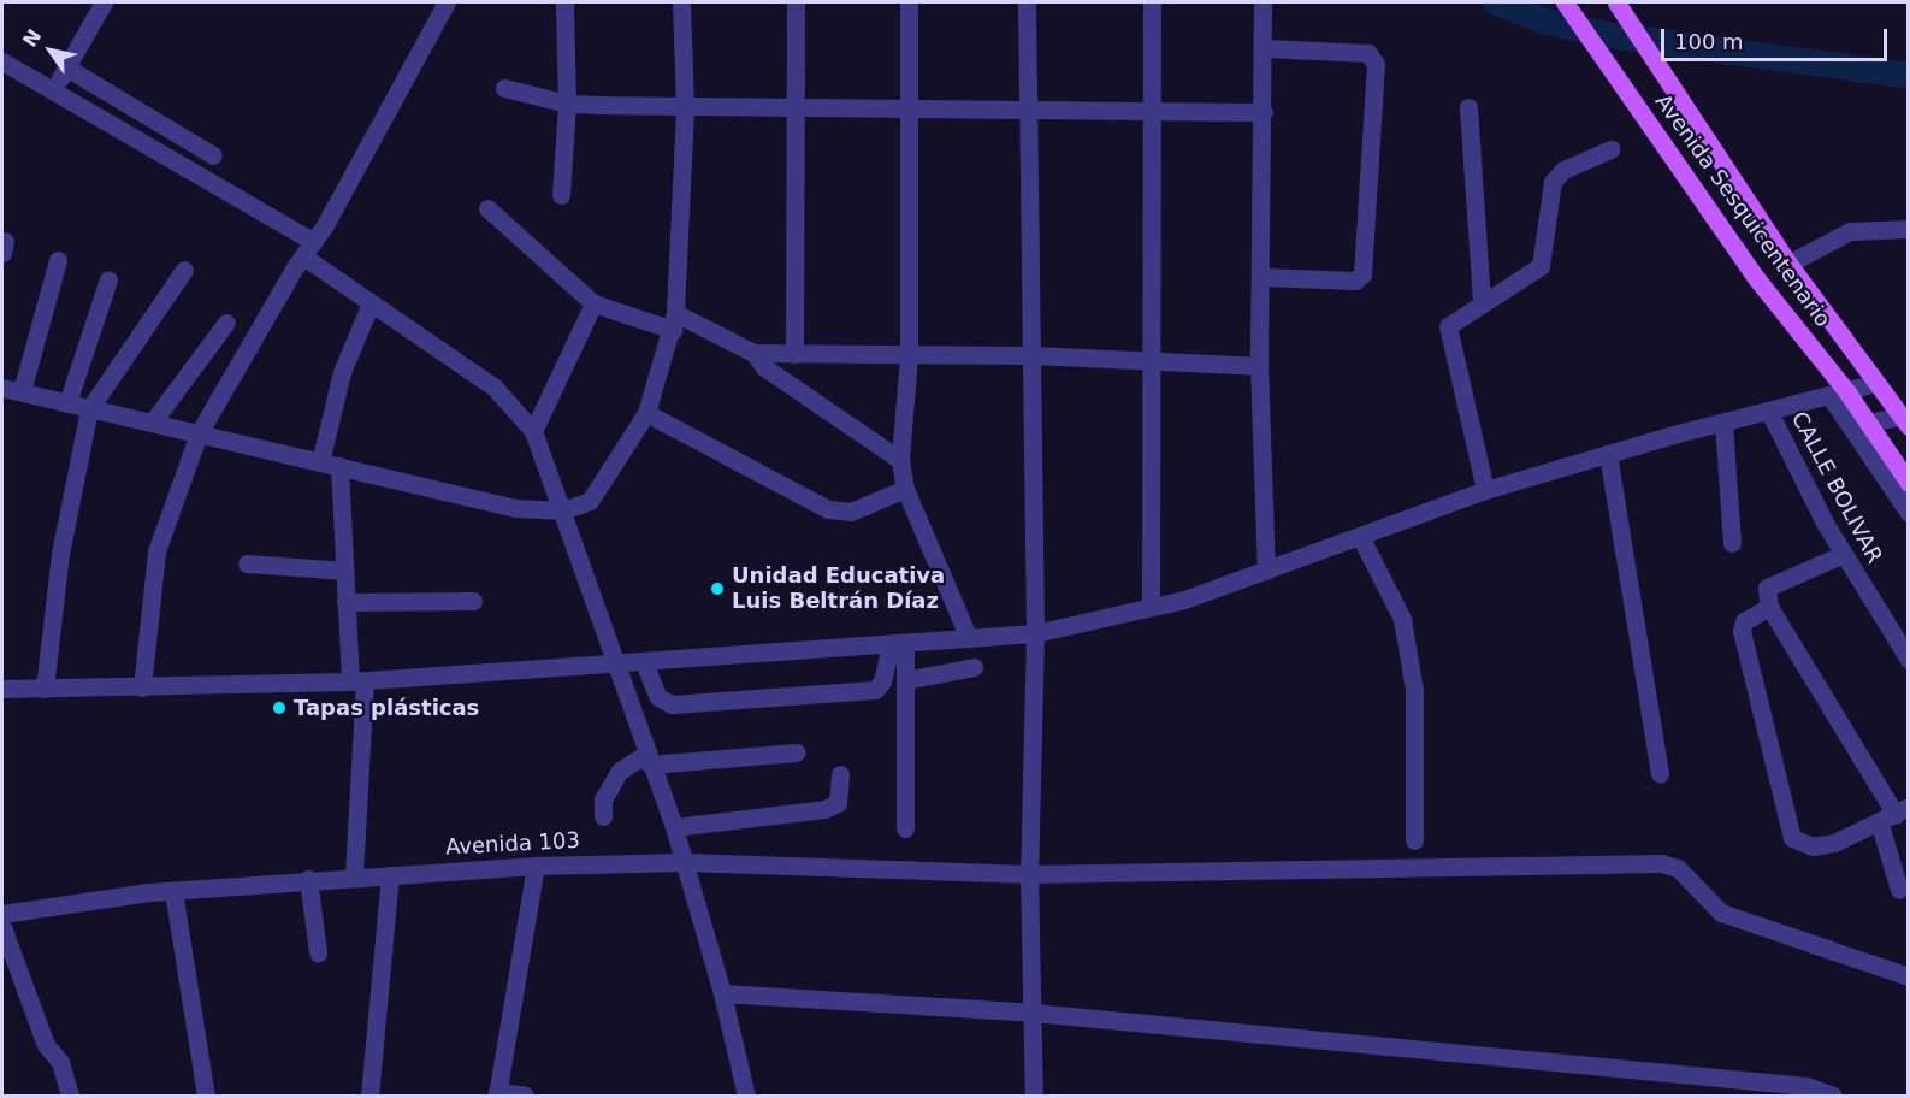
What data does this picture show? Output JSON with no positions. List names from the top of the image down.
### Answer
{
  "streets": {
    "main road": ["Avenida Sesquicentenario"],
    "street": ["CALLE BOLIVAR", "Avenida 103"]
  },
  "places": ["Unidad Educativa Luis Beltrán Díaz", "Tapas plásticas"],
  "scale_bar": "100 m",
  "north": "top left"
}
